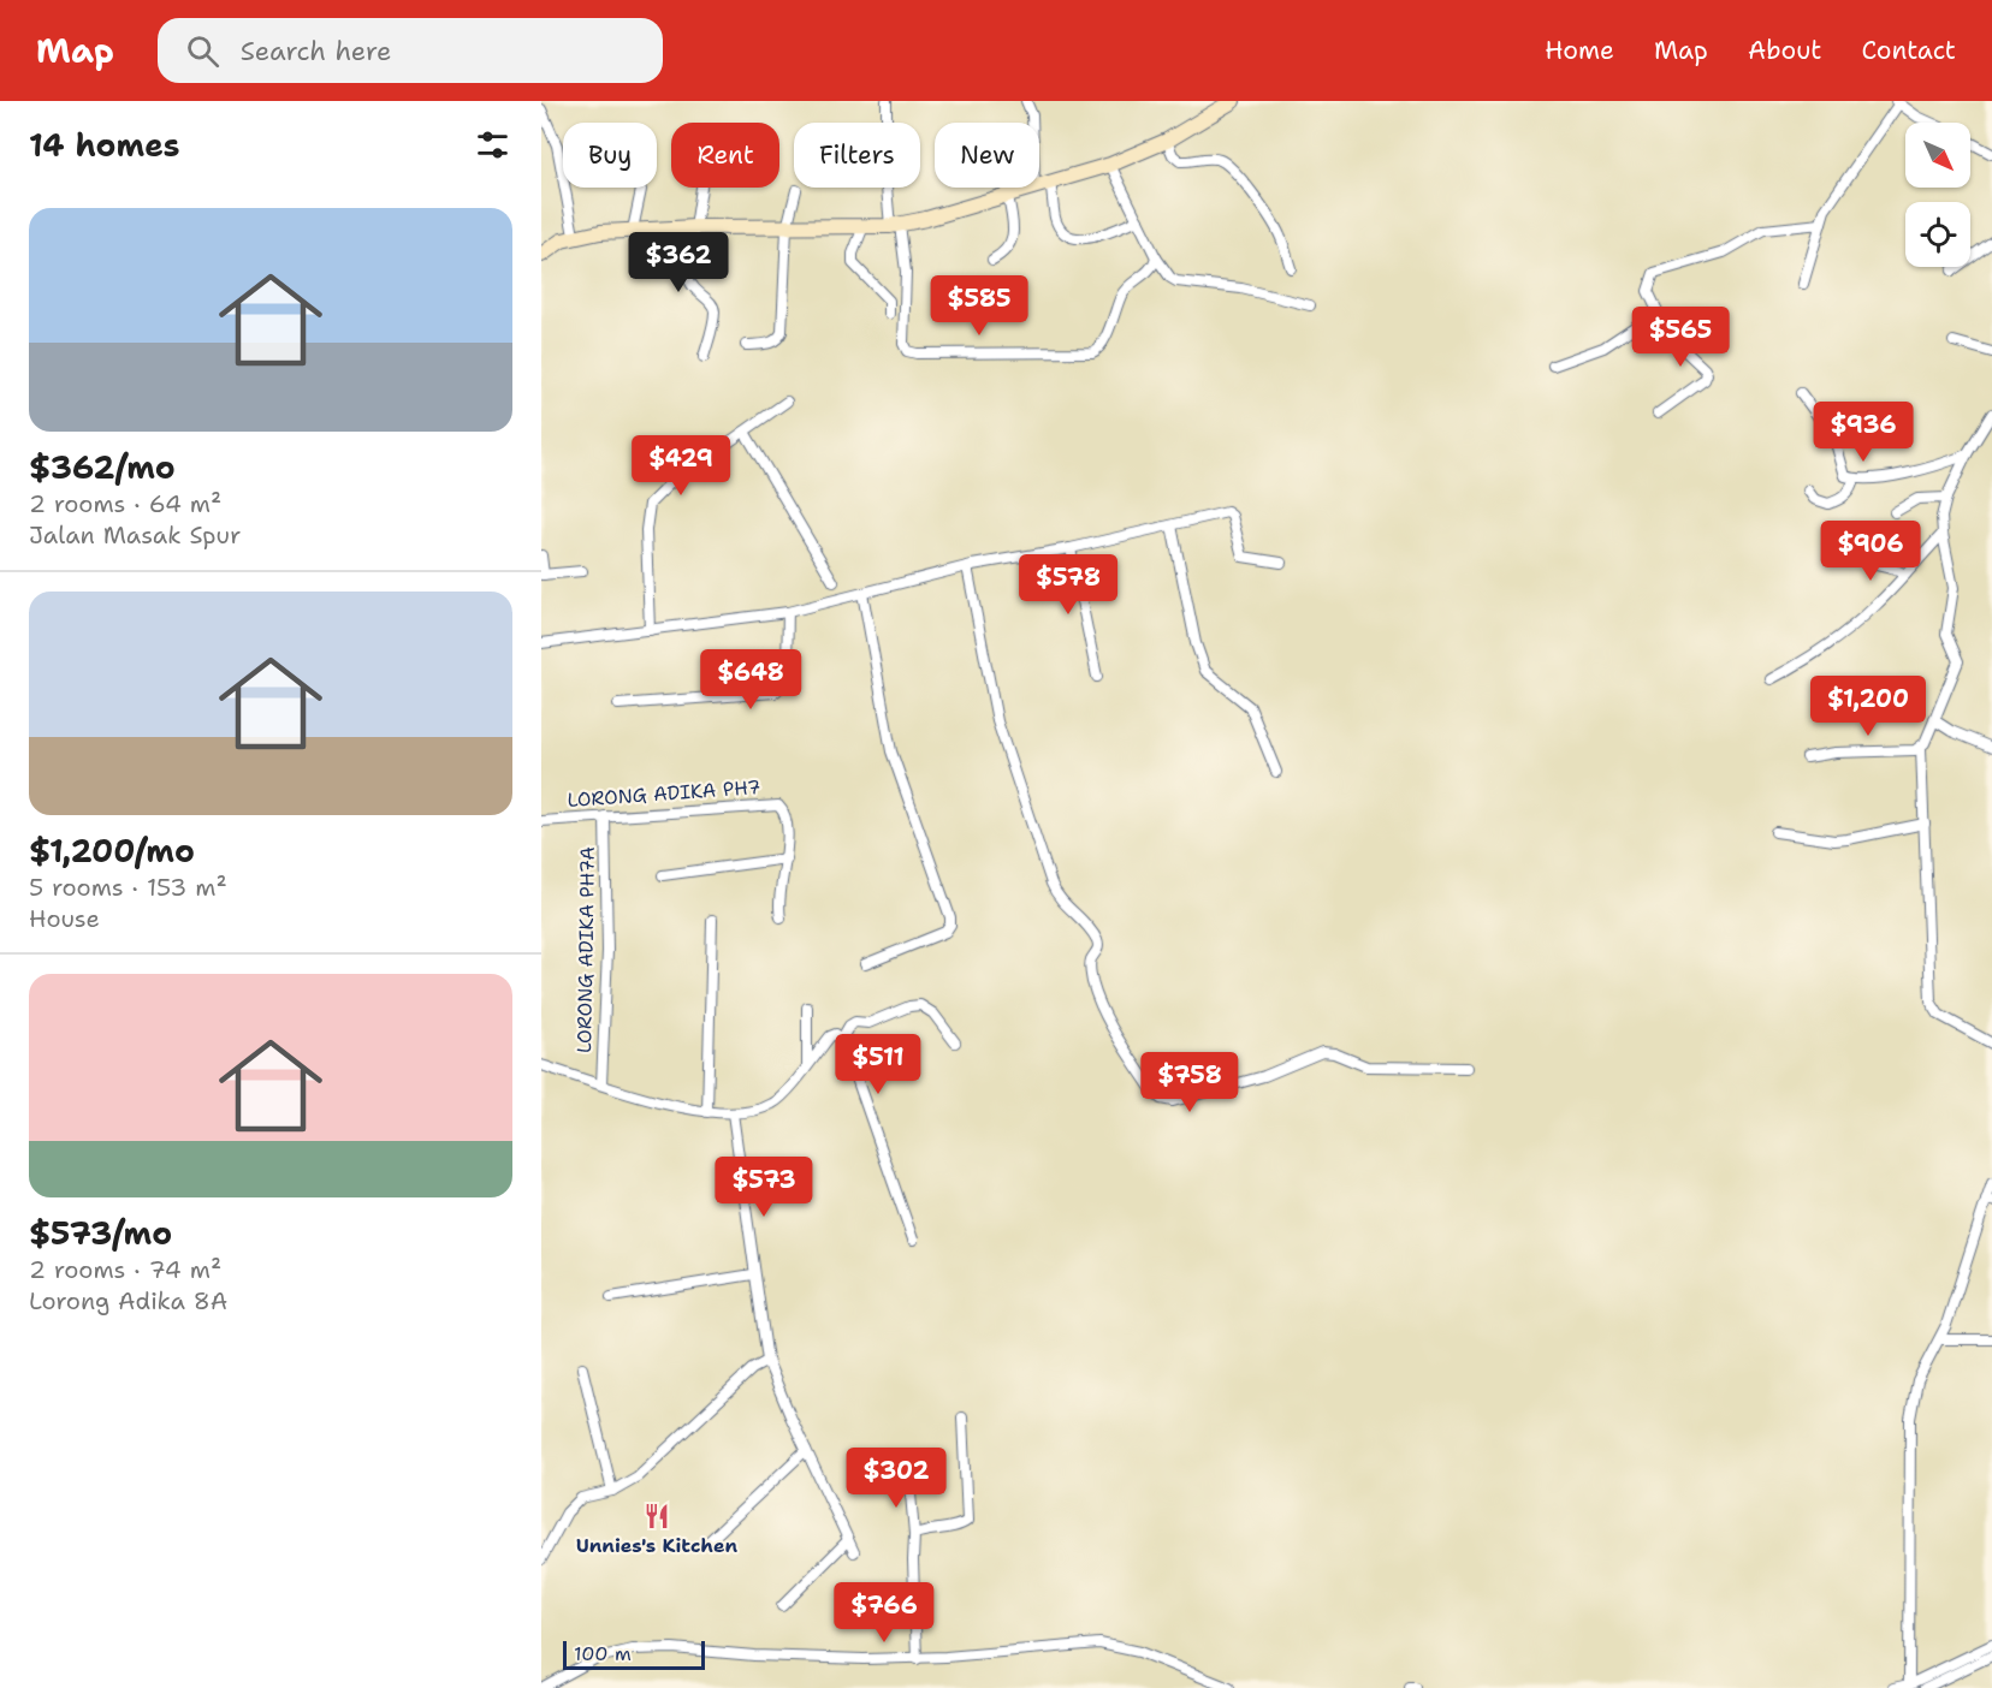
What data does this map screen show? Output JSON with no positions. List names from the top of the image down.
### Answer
{
  "streets": {
    "street": ["LORONG ADIKA PH7", "LORONG ADIKA PH7A"]
  },
  "crossings": [
    ["LORONG ADIKA PH7", "LORONG ADIKA PH7A"]
  ],
  "places": {
    "restaurant": ["Unnies's Kitchen"]
  },
  "scale_bar": "100 m",
  "north": "bottom right",
  "page": {
    "header": "Map",
    "search": "Search here",
    "nav": [
      "Home",
      "Map",
      "About",
      "Contact"
    ],
    "heading": "14 homes",
    "chip": [
      "Buy",
      "Rent",
      "Filters",
      "New"
    ],
    "list": [
      {
        "name": "$362/mo",
        "note": "2 rooms · 64 m² · Jalan Masak Spur"
      },
      {
        "name": "$1,200/mo",
        "note": "5 rooms · 153 m² · House"
      },
      {
        "name": "$573/mo",
        "note": "2 rooms · 74 m² · Lorong Adika 8A"
      }
    ],
    "price": [
      "$362",
      "$585",
      "$565",
      "$936",
      "$429",
      "$906",
      "$578",
      "$648",
      "$1,200",
      "$511",
      "$758",
      "$573",
      "$302",
      "$766"
    ],
    "scale": "100 m"
  }
}
